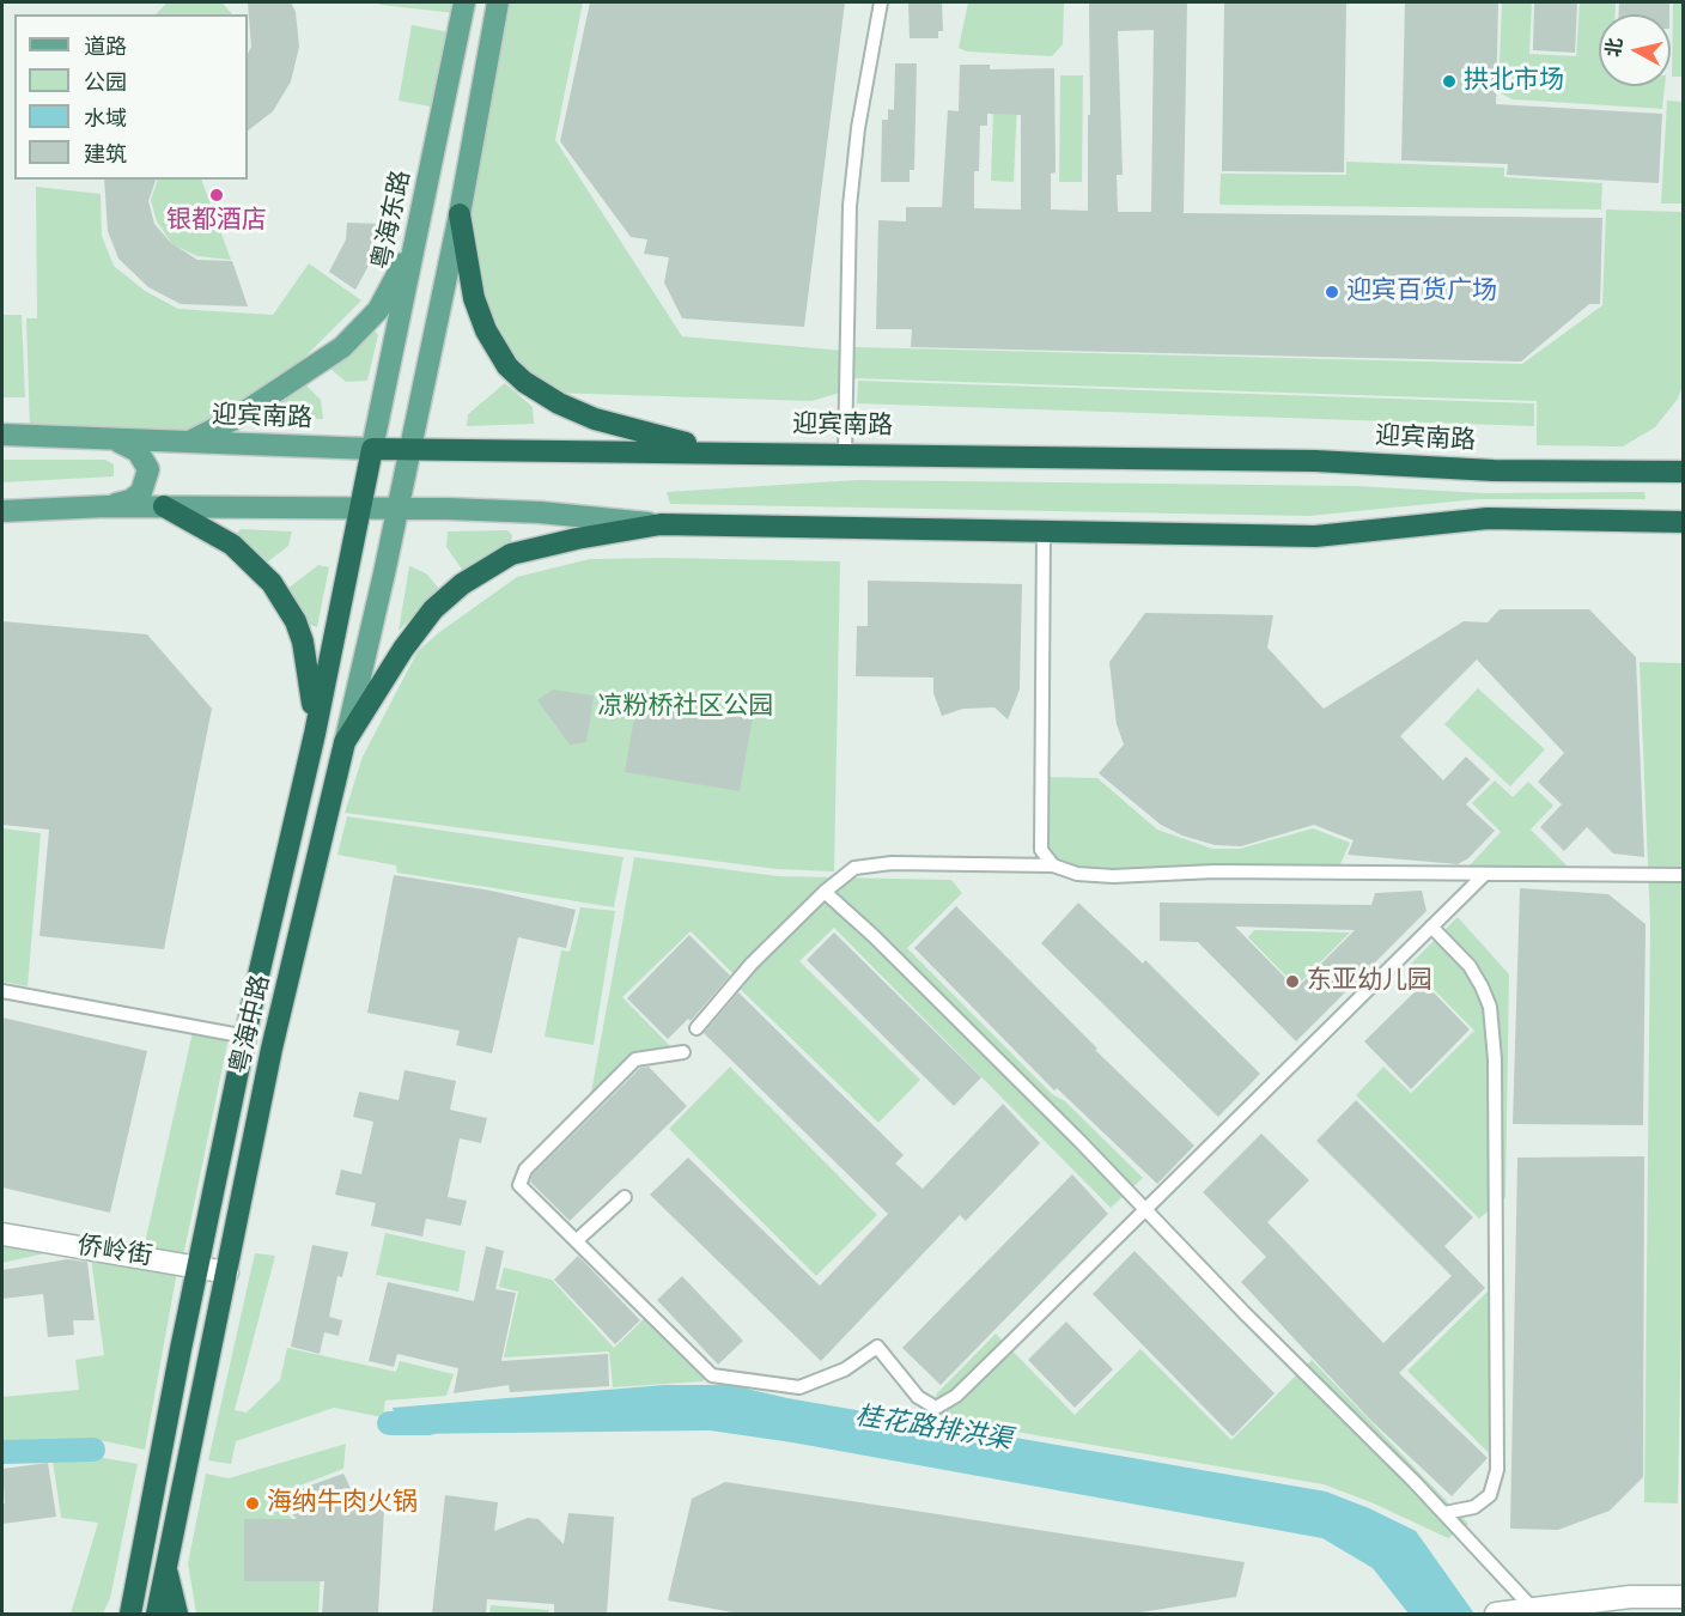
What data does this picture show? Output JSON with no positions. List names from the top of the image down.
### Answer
{
  "streets": {
    "highway": ["迎宾南路", "粤海中路"],
    "main road": ["粤海东路"],
    "street": ["侨岭街"]
  },
  "crossings": [
    ["粤海东路", "迎宾南路"],
    ["粤海东路", "粤海中路"],
    ["迎宾南路", "粤海中路"],
    ["粤海中路", "侨岭街"]
  ],
  "water": ["桂花路排洪渠"],
  "parks": ["凉粉桥社区公园"],
  "places": [
    "拱北市场",
    "银都酒店",
    "迎宾百货广场",
    "东亚幼儿园",
    "海纳牛肉火锅"
  ],
  "legend": [
    "道路",
    "公园",
    "水域",
    "建筑"
  ],
  "north": "left"
}
